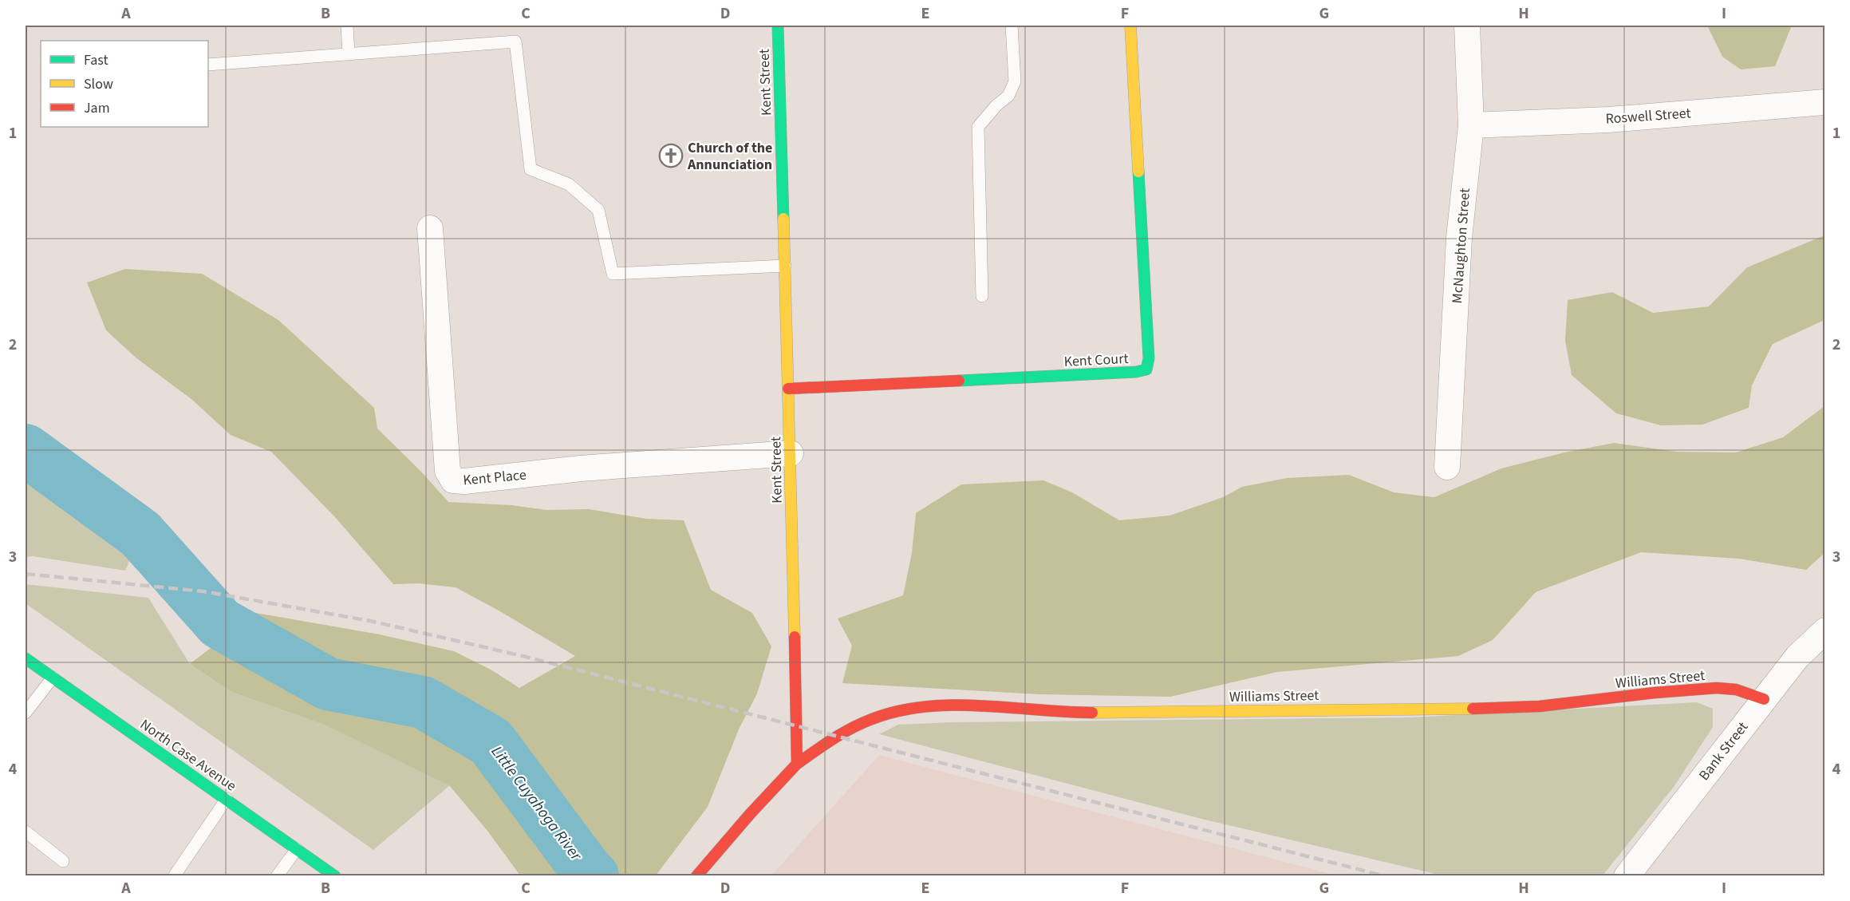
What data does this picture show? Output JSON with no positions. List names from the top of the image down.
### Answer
{
  "streets": {
    "street": [
      "Kent Street",
      "Roswell Street",
      "McNaughton Street",
      "Kent Court",
      "Kent Place",
      "Williams Street",
      "Bank Street",
      "North Case Avenue"
    ]
  },
  "crossings": [
    ["Kent Street", "Kent Court"],
    ["Kent Street", "Kent Place"],
    ["Kent Street", "Williams Street"],
    ["Roswell Street", "McNaughton Street"],
    ["Williams Street", "Bank Street"]
  ],
  "water": ["Little Cuyahoga River"],
  "places": {
    "church": ["Church of the Annunciation"]
  },
  "legend": ["Fast", "Slow", "Jam"],
  "grid": {
    "columns": [
      "A",
      "B",
      "C",
      "D",
      "E",
      "F",
      "G",
      "H",
      "I"
    ],
    "rows": [
      "1",
      "2",
      "3",
      "4"
    ]
  }
}
